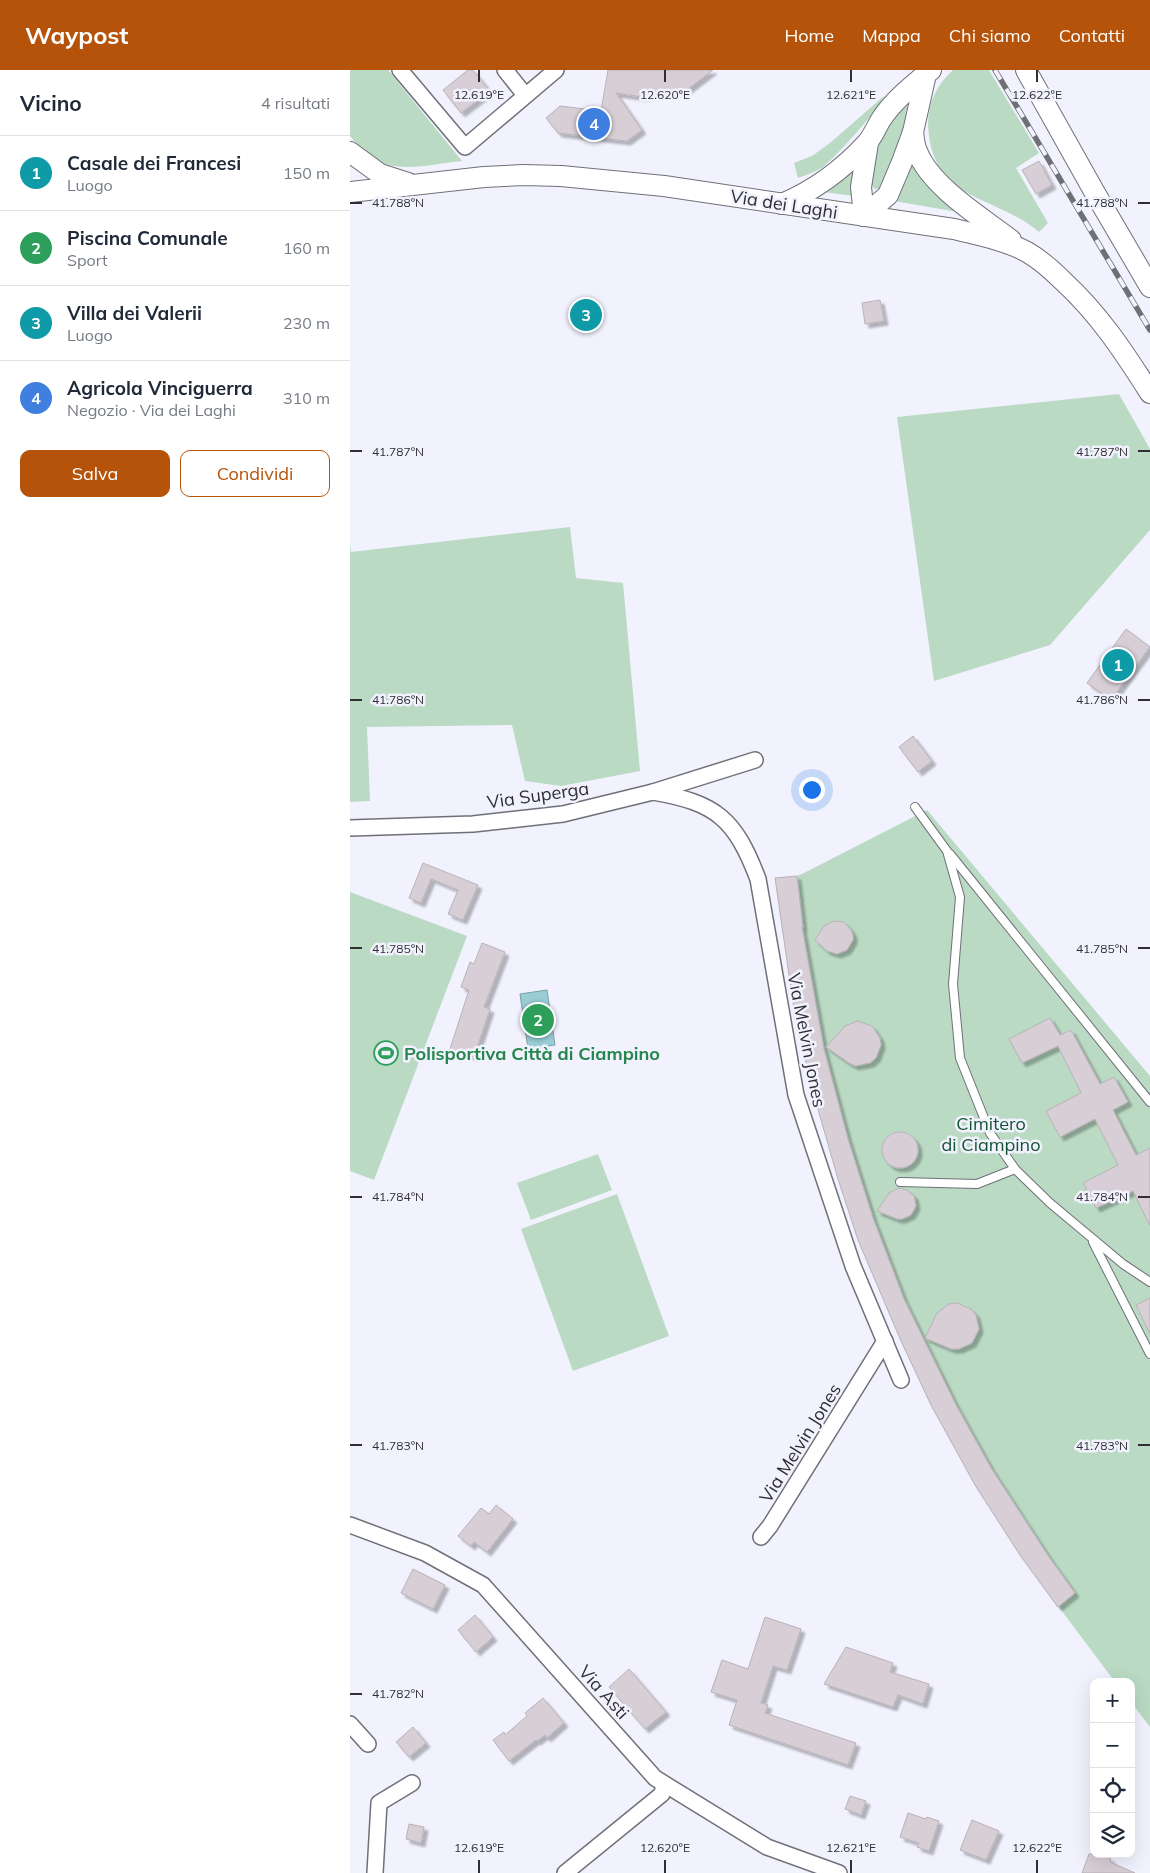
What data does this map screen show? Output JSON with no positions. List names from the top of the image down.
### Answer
{
  "streets": {
    "main road": ["Via dei Laghi"],
    "street": ["Via Superga", "Via Melvin Jones", "Via Asti"]
  },
  "crossings": [
    ["Via Superga", "Via Melvin Jones"]
  ],
  "parks": ["Cimitero di Ciampino"],
  "places": {
    "sports": ["Polisportiva Città di Ciampino"]
  },
  "page": {
    "header": "Waypost",
    "nav": [
      "Home",
      "Mappa",
      "Chi siamo",
      "Contatti"
    ],
    "heading": ["Vicino", "4 risultati"],
    "pins": [
      "4",
      "3",
      "1",
      "2"
    ],
    "list": [
      {
        "mark": "1",
        "name": "Casale dei Francesi",
        "note": "Luogo",
        "value": "150 m"
      },
      {
        "mark": "2",
        "name": "Piscina Comunale",
        "note": "Sport",
        "value": "160 m"
      },
      {
        "mark": "3",
        "name": "Villa dei Valerii",
        "note": "Luogo",
        "value": "230 m"
      },
      {
        "mark": "4",
        "name": "Agricola Vinciguerra",
        "note": "Negozio · Via dei Laghi",
        "value": "310 m"
      }
    ],
    "buttons": ["Salva", "Condividi"],
    "map_buttons": ["+", "−"]
  },
  "coordinates": [
    "12.619°E",
    "12.620°E",
    "12.621°E",
    "12.622°E",
    "41.788°N",
    "41.787°N",
    "41.786°N",
    "41.785°N",
    "41.784°N",
    "41.783°N",
    "41.782°N"
  ]
}
